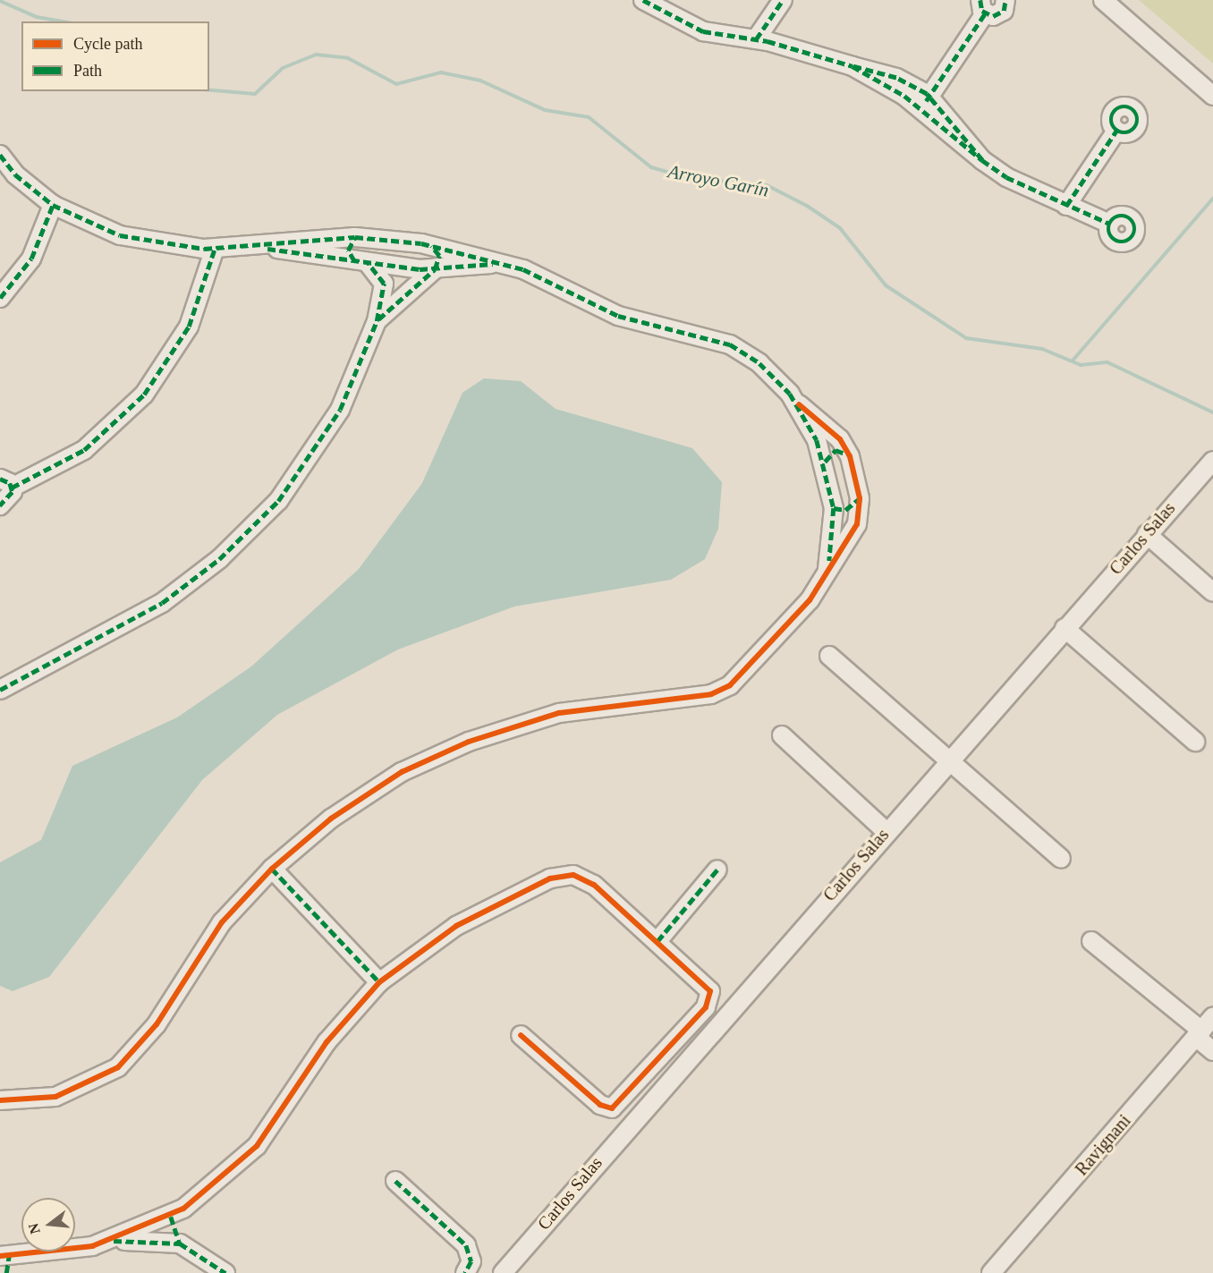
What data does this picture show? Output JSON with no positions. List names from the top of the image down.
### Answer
{
  "streets": {
    "street": ["Carlos Salas", "Ravignani"]
  },
  "water": ["Arroyo Garín"],
  "legend": ["Cycle path", "Path"],
  "north": "left"
}
